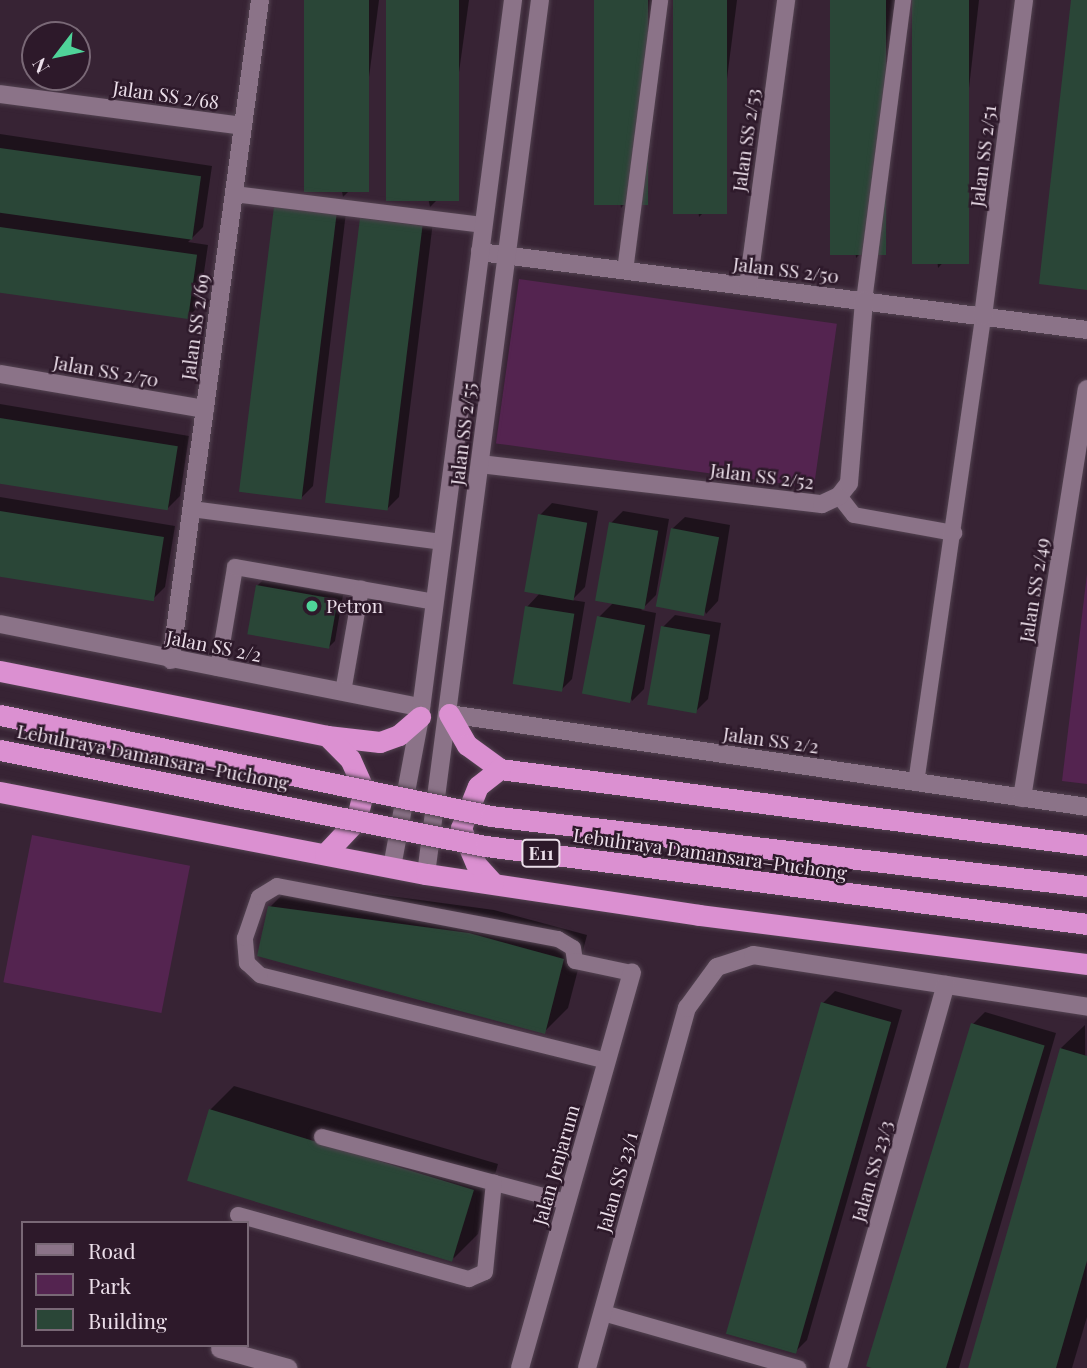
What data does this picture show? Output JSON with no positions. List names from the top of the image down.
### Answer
{
  "streets": {
    "highway": ["Lebuhraya Damansara–Puchong", "E11"],
    "street": [
      "Jalan SS 2/68",
      "Jalan SS 2/53",
      "Jalan SS 2/51",
      "Jalan SS 2/50",
      "Jalan SS 2/69",
      "Jalan SS 2/70",
      "Jalan SS 2/55",
      "Jalan SS 2/52",
      "Jalan SS 2/49",
      "Jalan SS 2/2",
      "Jalan Jenjarum",
      "Jalan SS 23/3",
      "Jalan SS 23/1"
    ]
  },
  "crossings": [
    ["Jalan SS 2/68", "Jalan SS 2/69"],
    ["Jalan SS 2/53", "Jalan SS 2/50"],
    ["Jalan SS 2/51", "Jalan SS 2/50"],
    ["Jalan SS 2/50", "Jalan SS 2/55"],
    ["Jalan SS 2/50", "Jalan SS 2/52"],
    ["Jalan SS 2/69", "Jalan SS 2/70"],
    ["Jalan SS 2/69", "Jalan SS 2/2"],
    ["Jalan SS 2/55", "Jalan SS 2/52"],
    ["Jalan SS 2/55", "Jalan SS 2/2"],
    ["Jalan SS 2/49", "Jalan SS 2/2"],
    ["Jalan SS 23/3", "Jalan SS 23/1"]
  ],
  "places": ["Petron"],
  "legend": ["Road", "Park", "Building"],
  "north": "bottom left"
}
